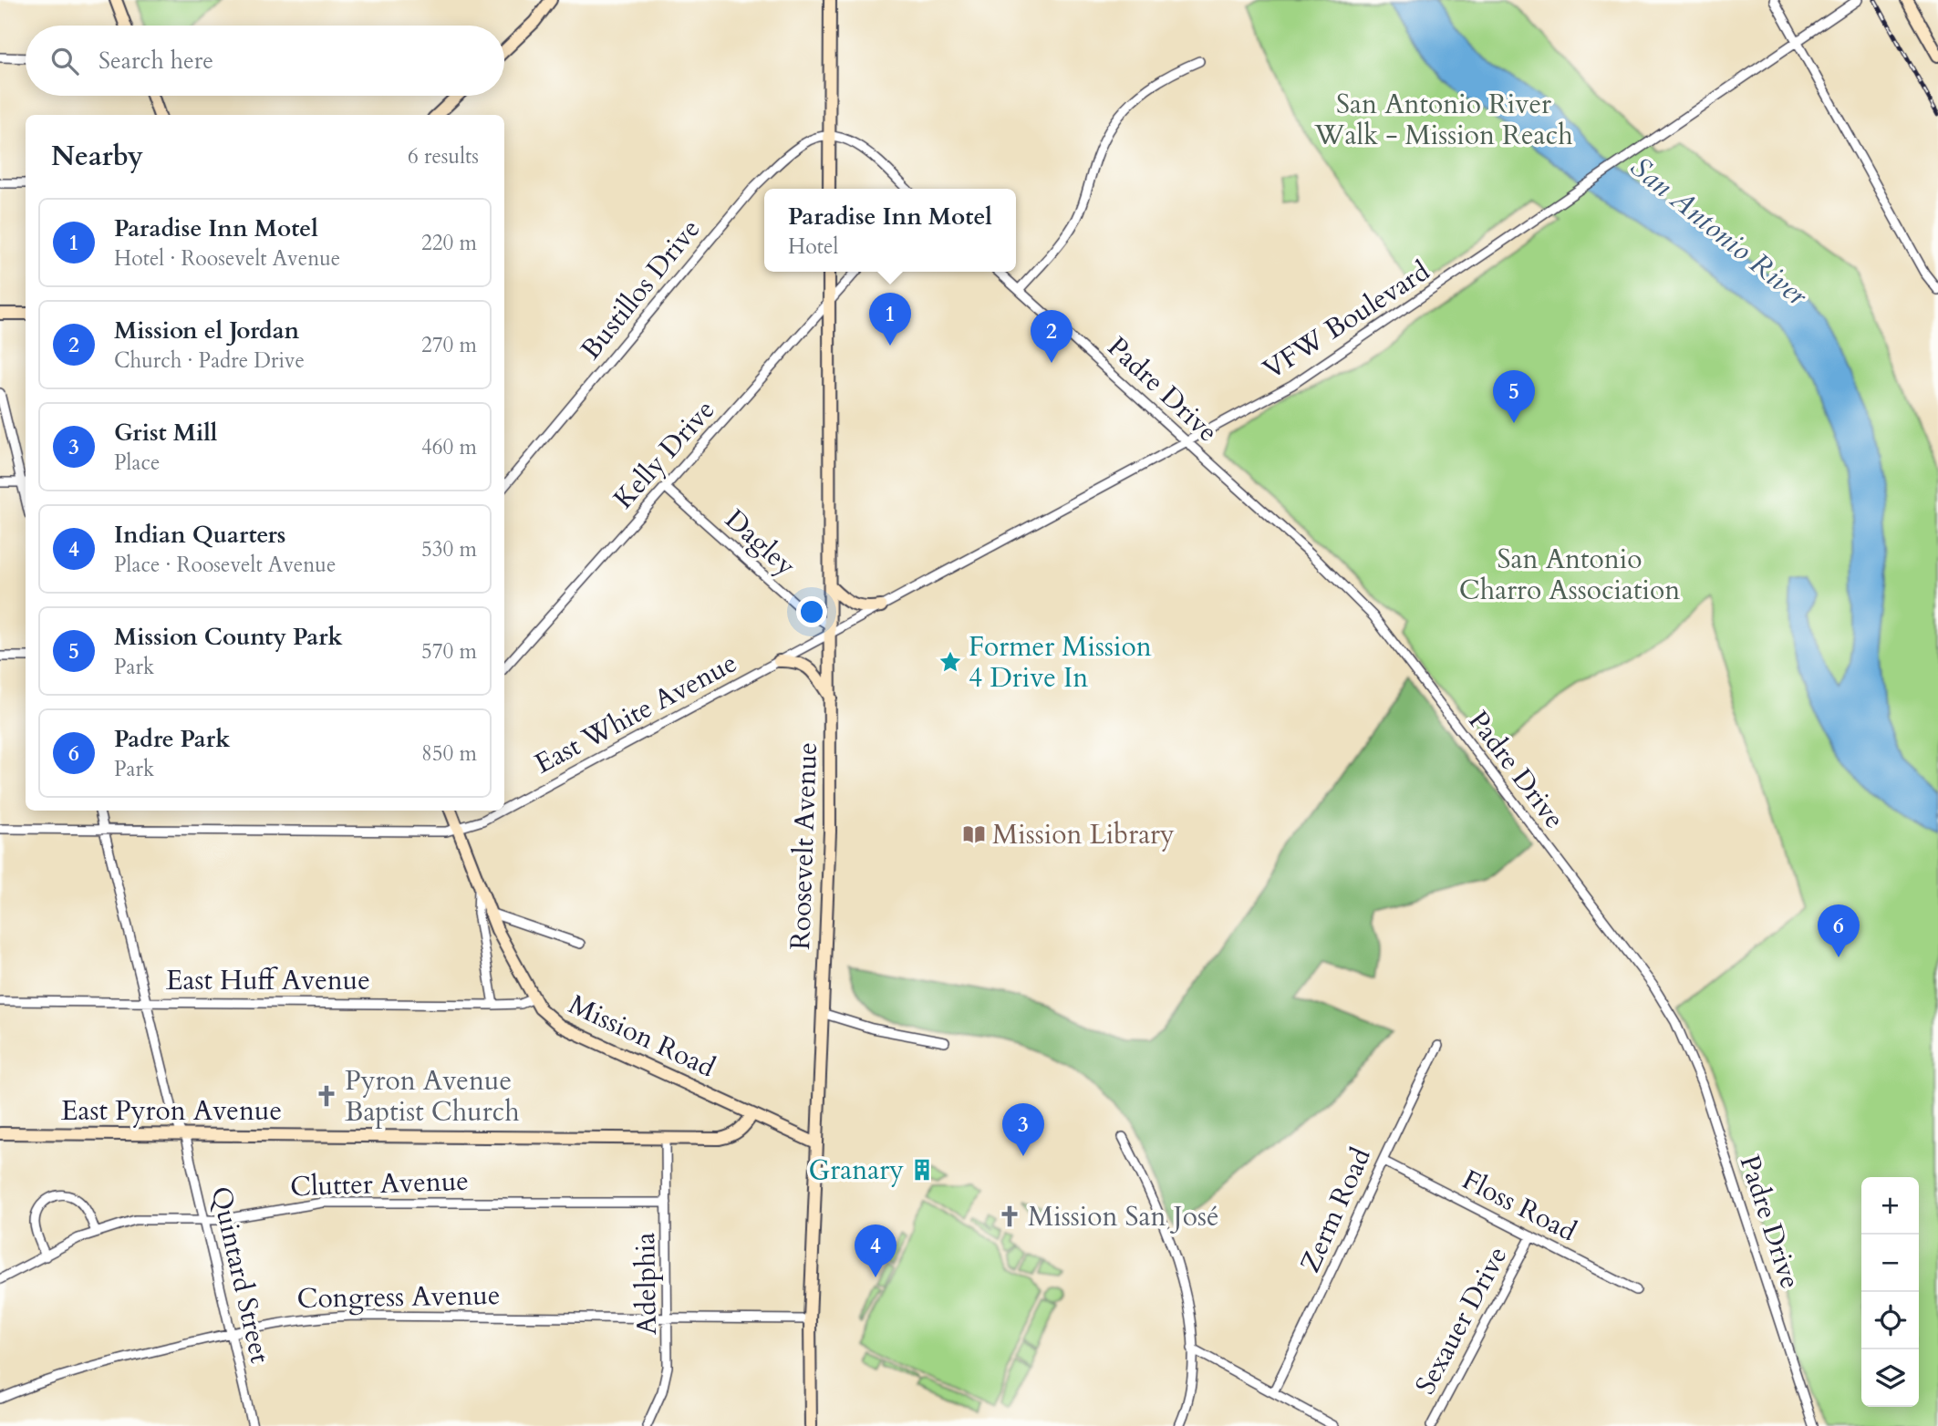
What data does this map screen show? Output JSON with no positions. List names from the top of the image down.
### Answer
{
  "streets": {
    "main road": ["Roosevelt Avenue", "Mission Road", "East Pyron Avenue"],
    "street": [
      "Bustillos Drive",
      "VFW Boulevard",
      "Padre Drive",
      "Kelly Drive",
      "Dagley",
      "East White Avenue",
      "East Huff Avenue",
      "Clutter Avenue",
      "Floss Road",
      "Zerm Road",
      "Quintard Street",
      "Adelphia",
      "Congress Avenue",
      "Sexauer Drive"
    ]
  },
  "crossings": [
    ["VFW Boulevard", "Padre Drive"],
    ["VFW Boulevard", "Dagley"],
    ["VFW Boulevard", "East White Avenue"],
    ["VFW Boulevard", "Roosevelt Avenue"],
    ["Kelly Drive", "Dagley"],
    ["Kelly Drive", "Roosevelt Avenue"],
    ["Dagley", "East White Avenue"],
    ["Dagley", "Roosevelt Avenue"],
    ["East White Avenue", "Roosevelt Avenue"],
    ["East White Avenue", "Mission Road"],
    ["East White Avenue", "Quintard Street"],
    ["Roosevelt Avenue", "Mission Road"],
    ["Roosevelt Avenue", "Congress Avenue"],
    ["East Huff Avenue", "Mission Road"],
    ["East Huff Avenue", "Quintard Street"],
    ["Mission Road", "East Pyron Avenue"],
    ["East Pyron Avenue", "Quintard Street"],
    ["East Pyron Avenue", "Adelphia"],
    ["Clutter Avenue", "Quintard Street"],
    ["Clutter Avenue", "Adelphia"],
    ["Floss Road", "Zerm Road"],
    ["Floss Road", "Sexauer Drive"],
    ["Quintard Street", "Congress Avenue"],
    ["Adelphia", "Congress Avenue"]
  ],
  "water": ["San Antonio River"],
  "parks": ["San Antonio River Walk - Mission Reach", "San Antonio Charro Association"],
  "places": {
    "place": ["Former Mission 4 Drive In"],
    "library": ["Mission Library"],
    "church": ["Pyron Avenue Baptist Church", "Mission San José"],
    "building": ["Granary"]
  },
  "page": {
    "search": "Search here",
    "heading": ["Nearby", "6 results"],
    "popup": ["Paradise Inn Motel", "Hotel"],
    "list": [
      {
        "mark": "1",
        "name": "Paradise Inn Motel",
        "note": "Hotel · Roosevelt Avenue",
        "value": "220 m"
      },
      {
        "mark": "2",
        "name": "Mission el Jordan",
        "note": "Church · Padre Drive",
        "value": "270 m"
      },
      {
        "mark": "3",
        "name": "Grist Mill",
        "note": "Place",
        "value": "460 m"
      },
      {
        "mark": "4",
        "name": "Indian Quarters",
        "note": "Place · Roosevelt Avenue",
        "value": "530 m"
      },
      {
        "mark": "5",
        "name": "Mission County Park",
        "note": "Park",
        "value": "570 m"
      },
      {
        "mark": "6",
        "name": "Padre Park",
        "note": "Park",
        "value": "850 m"
      }
    ],
    "pins": [
      "1",
      "2",
      "5",
      "6",
      "3",
      "4"
    ],
    "map_buttons": ["+", "−"]
  }
}
